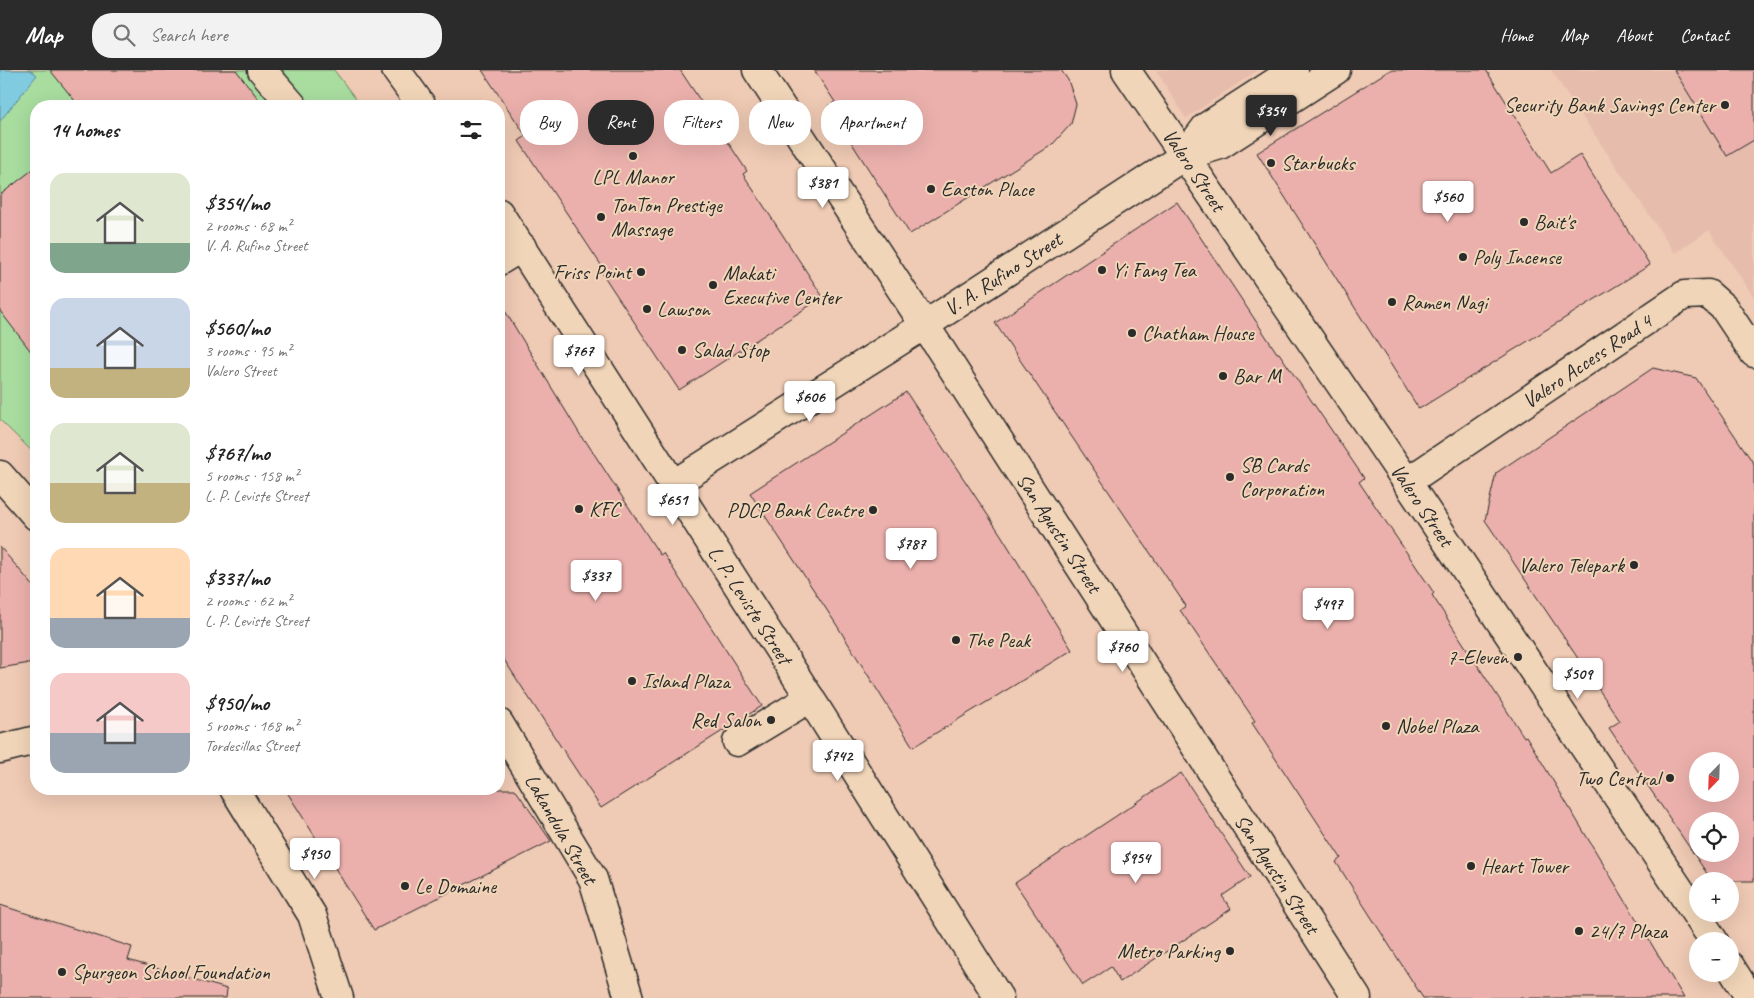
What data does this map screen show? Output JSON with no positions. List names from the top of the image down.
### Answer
{
  "streets": {
    "street": [
      "Valero Street",
      "V. A. Rufino Street",
      "Valero Access Road 4",
      "San Agustin Street",
      "L. P. Leviste Street",
      "Lakandula Street"
    ]
  },
  "crossings": [
    ["Valero Street", "V. A. Rufino Street"],
    ["Valero Street", "Valero Access Road 4"],
    ["V. A. Rufino Street", "San Agustin Street"],
    ["V. A. Rufino Street", "L. P. Leviste Street"]
  ],
  "places": [
    "Security Bank Savings Center",
    "LPL Manor",
    "Starbucks",
    "Easton Place",
    "TonTon Prestige Massage",
    "Bait's",
    "Poly Incense",
    "Yi Fang Tea",
    "Friss Point",
    "Makati Executive Center",
    "Ramen Nagi",
    "Lawson",
    "Chatham House",
    "Salad Stop",
    "Bar M",
    "SB Cards Corporation",
    "KFC",
    "PDCP Bank Centre",
    "Valero Telepark",
    "The Peak",
    "7-Eleven",
    "Island Plaza",
    "Red Salon",
    "Nobel Plaza",
    "Two Central",
    "Heart Tower",
    "Le Domaine",
    "24/7 Plaza",
    "Metro Parking",
    "Spurgeon School Foundation"
  ],
  "north": "bottom left",
  "page": {
    "header": "Map",
    "search": "Search here",
    "nav": [
      "Home",
      "Map",
      "About",
      "Contact"
    ],
    "price": [
      "$354",
      "$381",
      "$560",
      "$767",
      "$606",
      "$651",
      "$787",
      "$337",
      "$497",
      "$760",
      "$509",
      "$742",
      "$950",
      "$954"
    ],
    "chip": [
      "Buy",
      "Rent",
      "Filters",
      "New",
      "Apartment"
    ],
    "heading": "14 homes",
    "list": [
      {
        "name": "$354/mo",
        "note": "2 rooms · 68 m² · V. A. Rufino Street"
      },
      {
        "name": "$560/mo",
        "note": "3 rooms · 95 m² · Valero Street"
      },
      {
        "name": "$767/mo",
        "note": "5 rooms · 158 m² · L. P. Leviste Street"
      },
      {
        "name": "$337/mo",
        "note": "2 rooms · 62 m² · L. P. Leviste Street"
      },
      {
        "name": "$950/mo",
        "note": "5 rooms · 168 m² · Tordesillas Street"
      }
    ],
    "map_buttons": ["+", "−"]
  }
}
